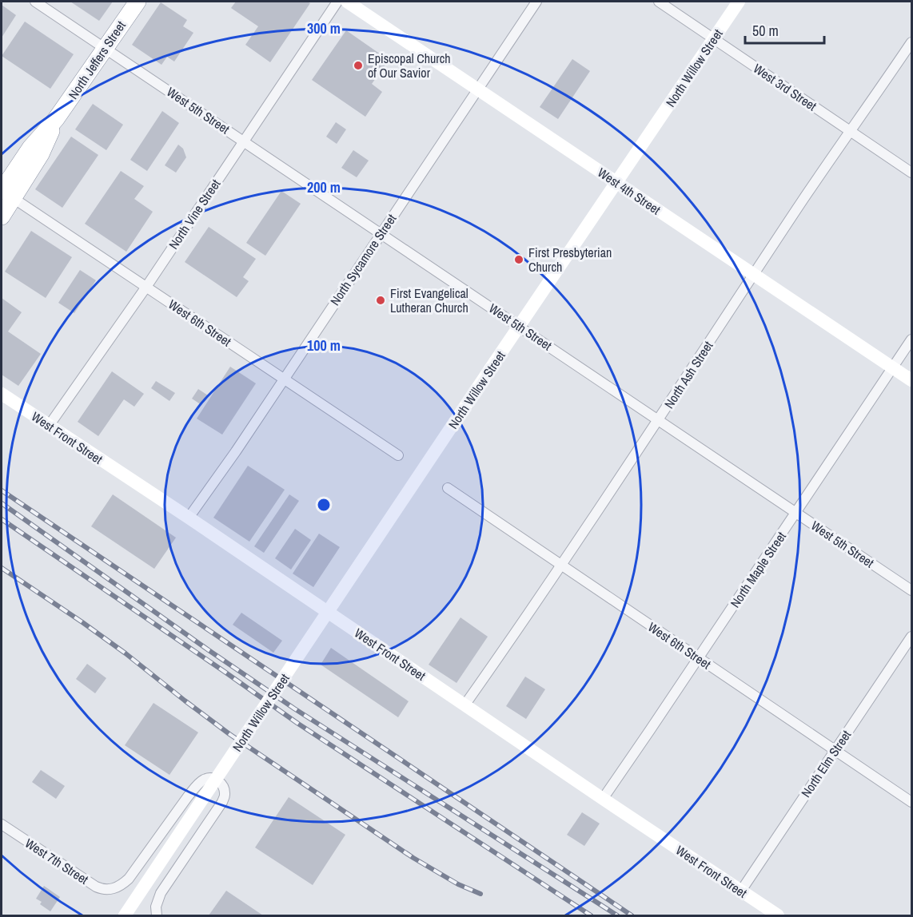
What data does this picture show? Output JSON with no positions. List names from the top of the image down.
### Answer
{
  "streets": {
    "highway": ["North Jeffers Street"],
    "main road": ["North Willow Street", "West 4th Street", "West Front Street"],
    "street": [
      "West 3rd Street",
      "West 5th Street",
      "North Vine Street",
      "North Sycamore Street",
      "West 6th Street",
      "North Ash Street",
      "North Maple Street",
      "North Elm Street",
      "West 7th Street"
    ]
  },
  "crossings": [
    ["North Jeffers Street", "West 5th Street"],
    ["North Jeffers Street", "West 6th Street"],
    ["North Willow Street", "West 3rd Street"],
    ["North Willow Street", "West 5th Street"],
    ["North Willow Street", "West 4th Street"],
    ["West 3rd Street", "North Ash Street"],
    ["West 5th Street", "North Vine Street"],
    ["West 5th Street", "North Sycamore Street"],
    ["West 5th Street", "North Ash Street"],
    ["West 5th Street", "North Maple Street"],
    ["West 4th Street", "North Sycamore Street"],
    ["West 4th Street", "North Ash Street"],
    ["West 4th Street", "North Maple Street"],
    ["North Vine Street", "West 6th Street"],
    ["North Vine Street", "West Front Street"],
    ["North Sycamore Street", "West 6th Street"],
    ["North Sycamore Street", "West Front Street"],
    ["West 6th Street", "North Ash Street"],
    ["West 6th Street", "North Maple Street"],
    ["West 6th Street", "North Elm Street"],
    ["North Ash Street", "West Front Street"],
    ["West Front Street", "North Maple Street"],
    ["West Front Street", "North Elm Street"]
  ],
  "places": ["Episcopal Church of Our Savior", "First Presbyterian Church", "First Evangelical Lutheran Church"],
  "scale_bar": "50 m",
  "rings": ["300 m", "200 m", "100 m"]
}
